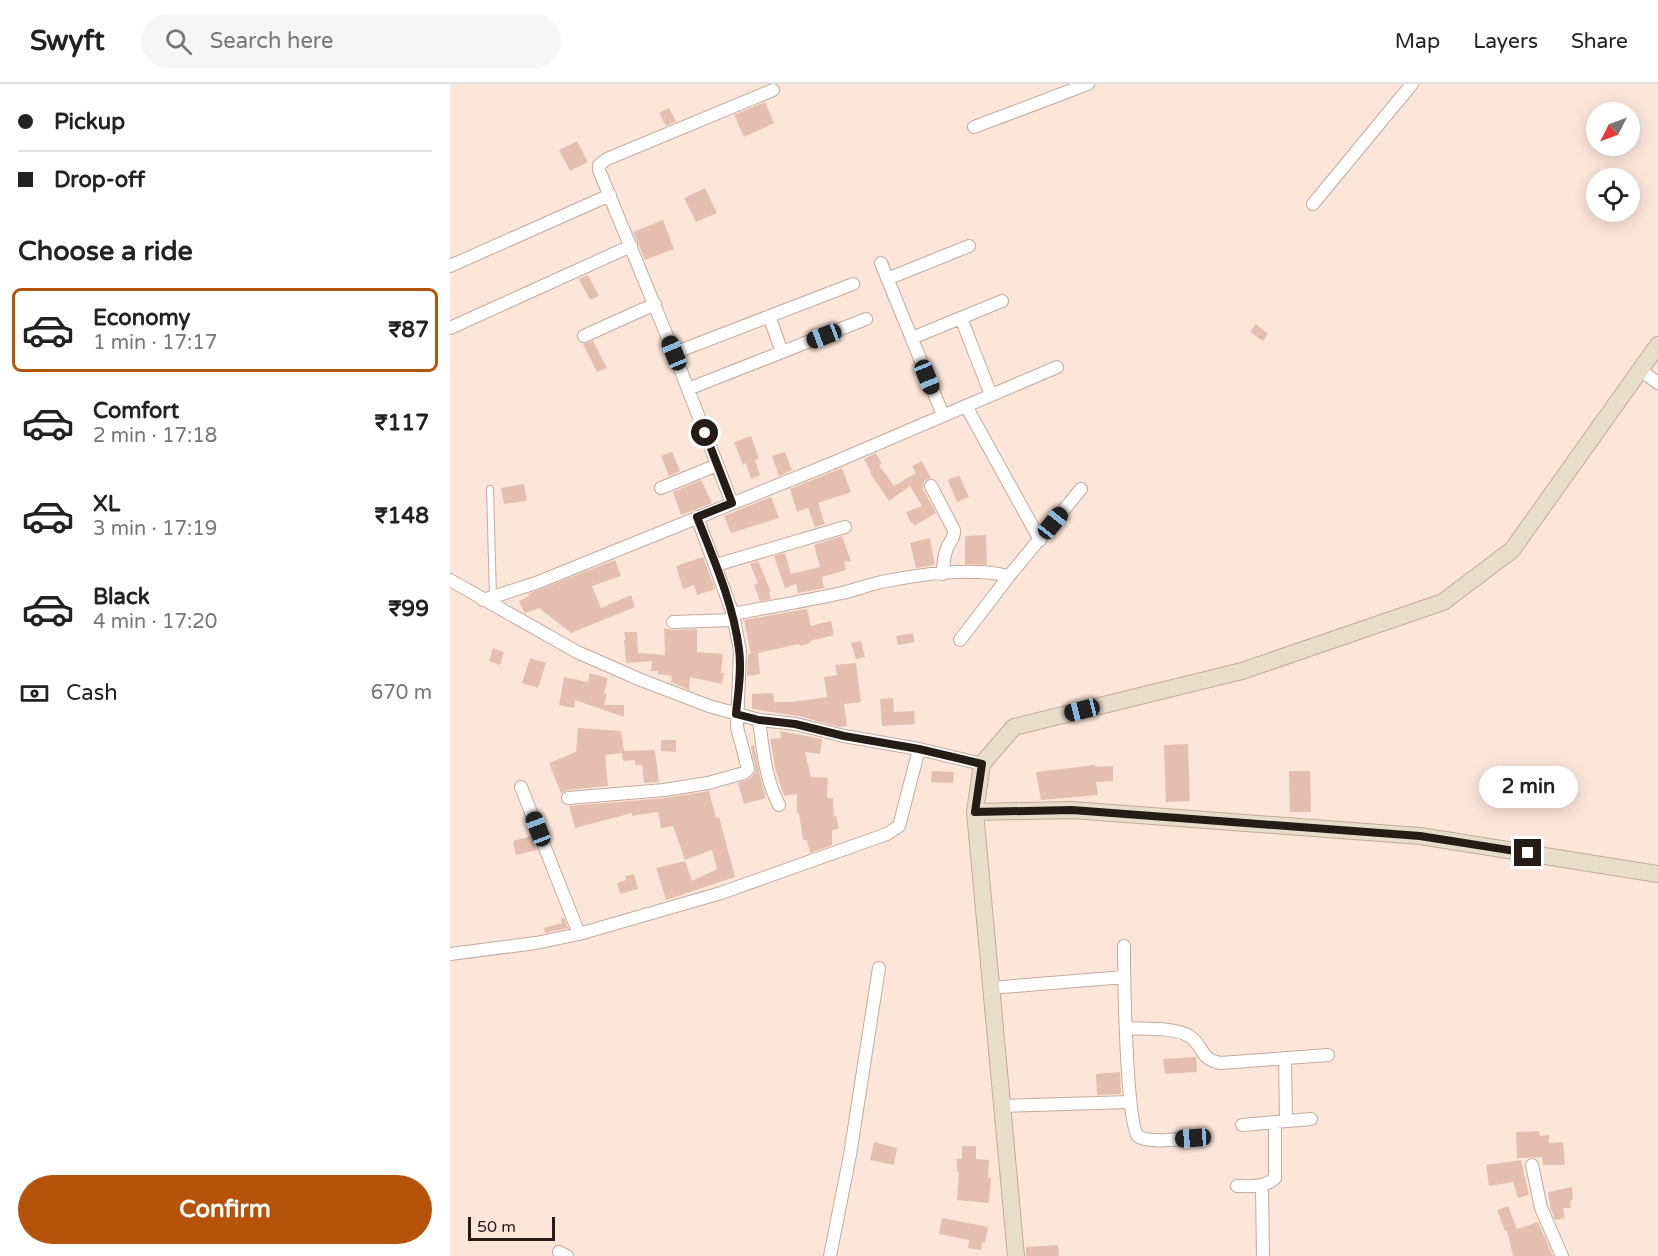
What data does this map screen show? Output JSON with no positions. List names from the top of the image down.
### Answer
{
  "scale_bar": "50 m",
  "north": "bottom left",
  "page": {
    "header": "Swyft",
    "search": "Search here",
    "nav": ["Map", "Layers", "Share"],
    "banner": ["Pickup", "Drop-off"],
    "heading": "Choose a ride",
    "list": [
      {
        "name": "Economy",
        "note": "1 min · 17:17",
        "value": "₹87"
      },
      {
        "name": "Comfort",
        "note": "2 min · 17:18",
        "value": "₹117"
      },
      {
        "name": "XL",
        "note": "3 min · 17:19",
        "value": "₹148"
      },
      {
        "name": "Black",
        "note": "4 min · 17:20",
        "value": "₹99"
      }
    ],
    "pay": ["Cash", "670 m"],
    "bubble": "2 min",
    "buttons": "Confirm",
    "scale": "50 m"
  }
}
